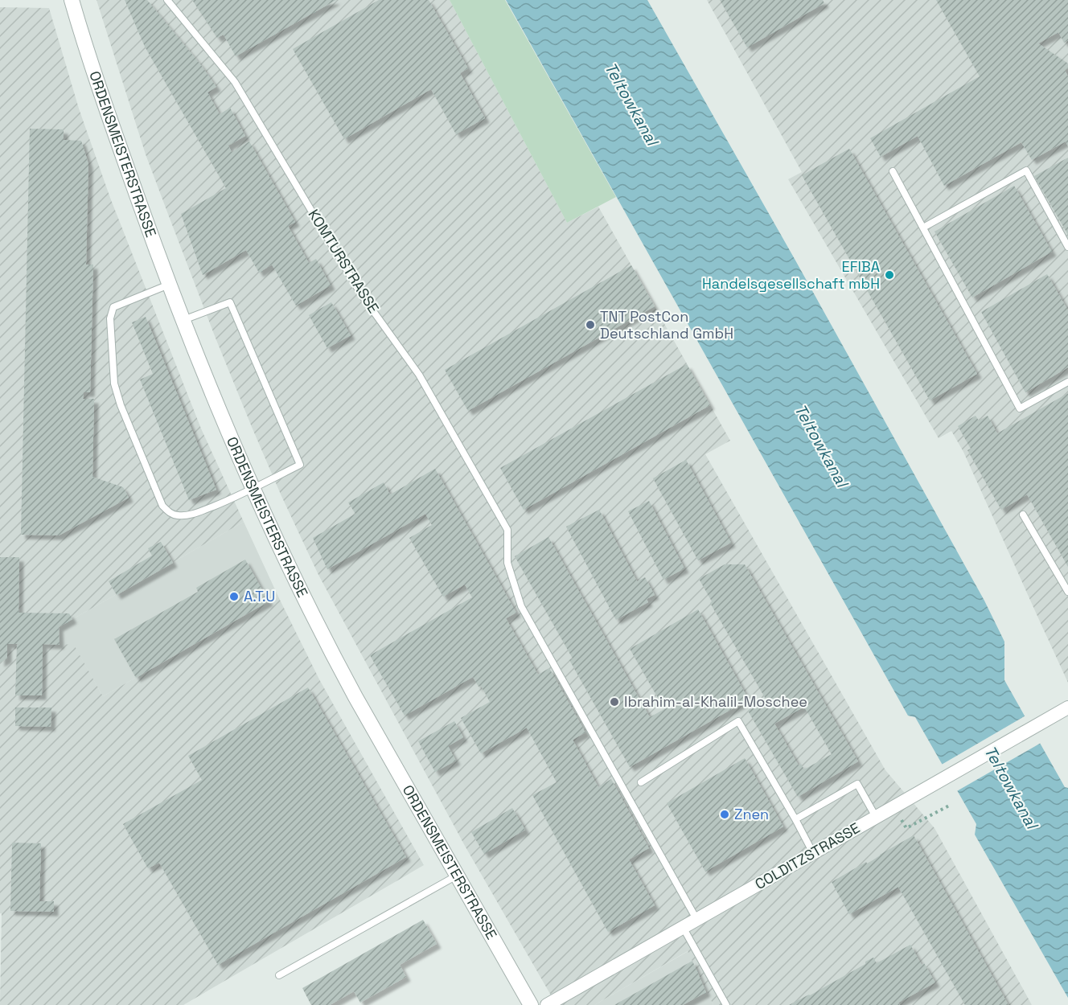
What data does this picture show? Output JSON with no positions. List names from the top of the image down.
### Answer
{
  "streets": {
    "street": ["ORDENSMEISTERSTRASSE", "COLDITZSTRASSE"],
    "lane": ["KOMTURSTRASSE"]
  },
  "crossings": [
    ["KOMTURSTRASSE", "COLDITZSTRASSE"]
  ],
  "water": ["Teltowkanal"],
  "places": [
    "EFIBA Handelsgesellschaft mbH",
    "TNT PostCon Deutschland GmbH",
    "A.T.U",
    "Ibrahim-al-Khalil-Moschee",
    "Znen"
  ]
}
